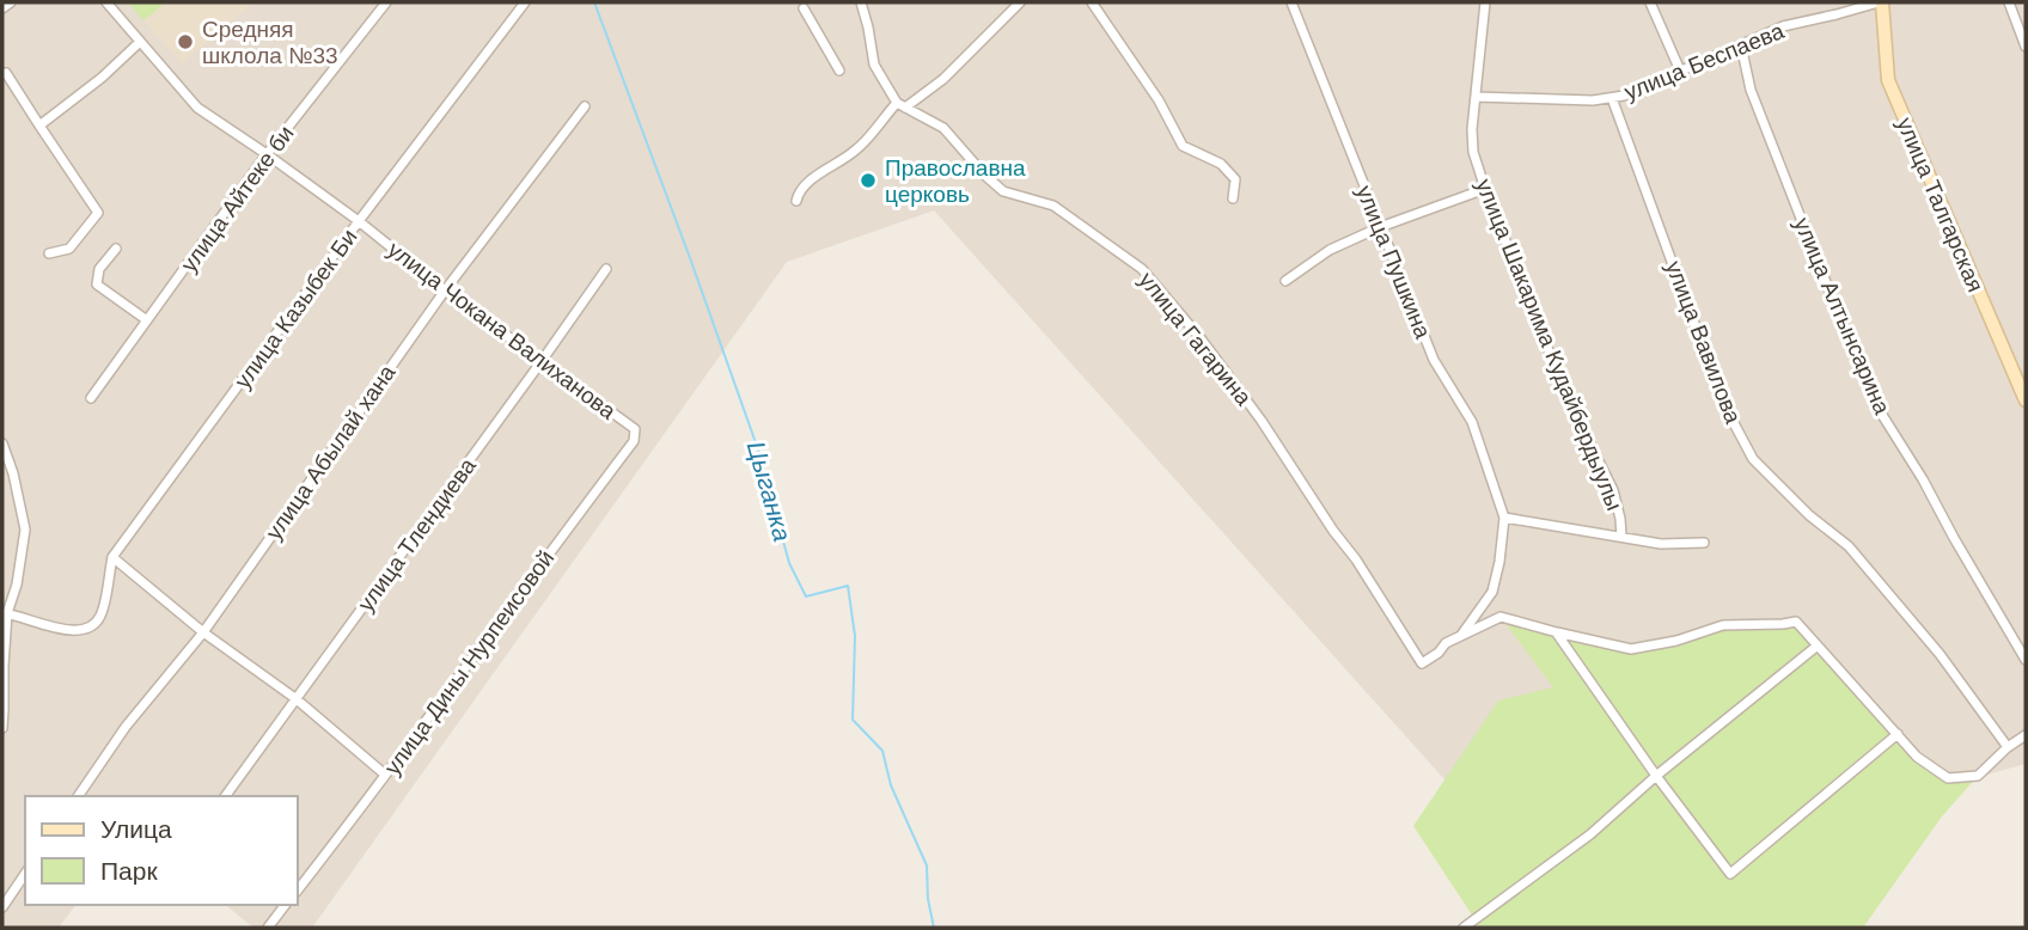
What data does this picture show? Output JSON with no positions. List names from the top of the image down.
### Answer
{
  "streets": {
    "street": [
      "улица Беспаева",
      "улица Айтеке би",
      "улица Талгарская",
      "улица Пушкина",
      "улица Казыбек Би",
      "улица Алтынсарина",
      "улица Чокана Валиханова",
      "улица Гагарина",
      "улица Вавилова",
      "улица Шакарима Кудайбердыулы",
      "улица Абылай хана",
      "улица Тлендиева",
      "улица Дины Нурпеисовой"
    ]
  },
  "crossings": [
    ["улица Беспаева", "улица Талгарская"],
    ["улица Беспаева", "улица Алтынсарина"],
    ["улица Беспаева", "улица Вавилова"],
    ["улица Беспаева", "улица Шакарима Кудайбердыулы"],
    ["улица Айтеке би", "улица Чокана Валиханова"],
    ["улица Пушкина", "улица Гагарина"],
    ["улица Казыбек Би", "улица Чокана Валиханова"],
    ["улица Чокана Валиханова", "улица Абылай хана"],
    ["улица Чокана Валиханова", "улица Тлендиева"],
    ["улица Чокана Валиханова", "улица Дины Нурпеисовой"]
  ],
  "water": ["Цыганка"],
  "places": ["Средняя шклола №33", "Православна церковь"],
  "legend": ["Улица", "Парк"]
}
